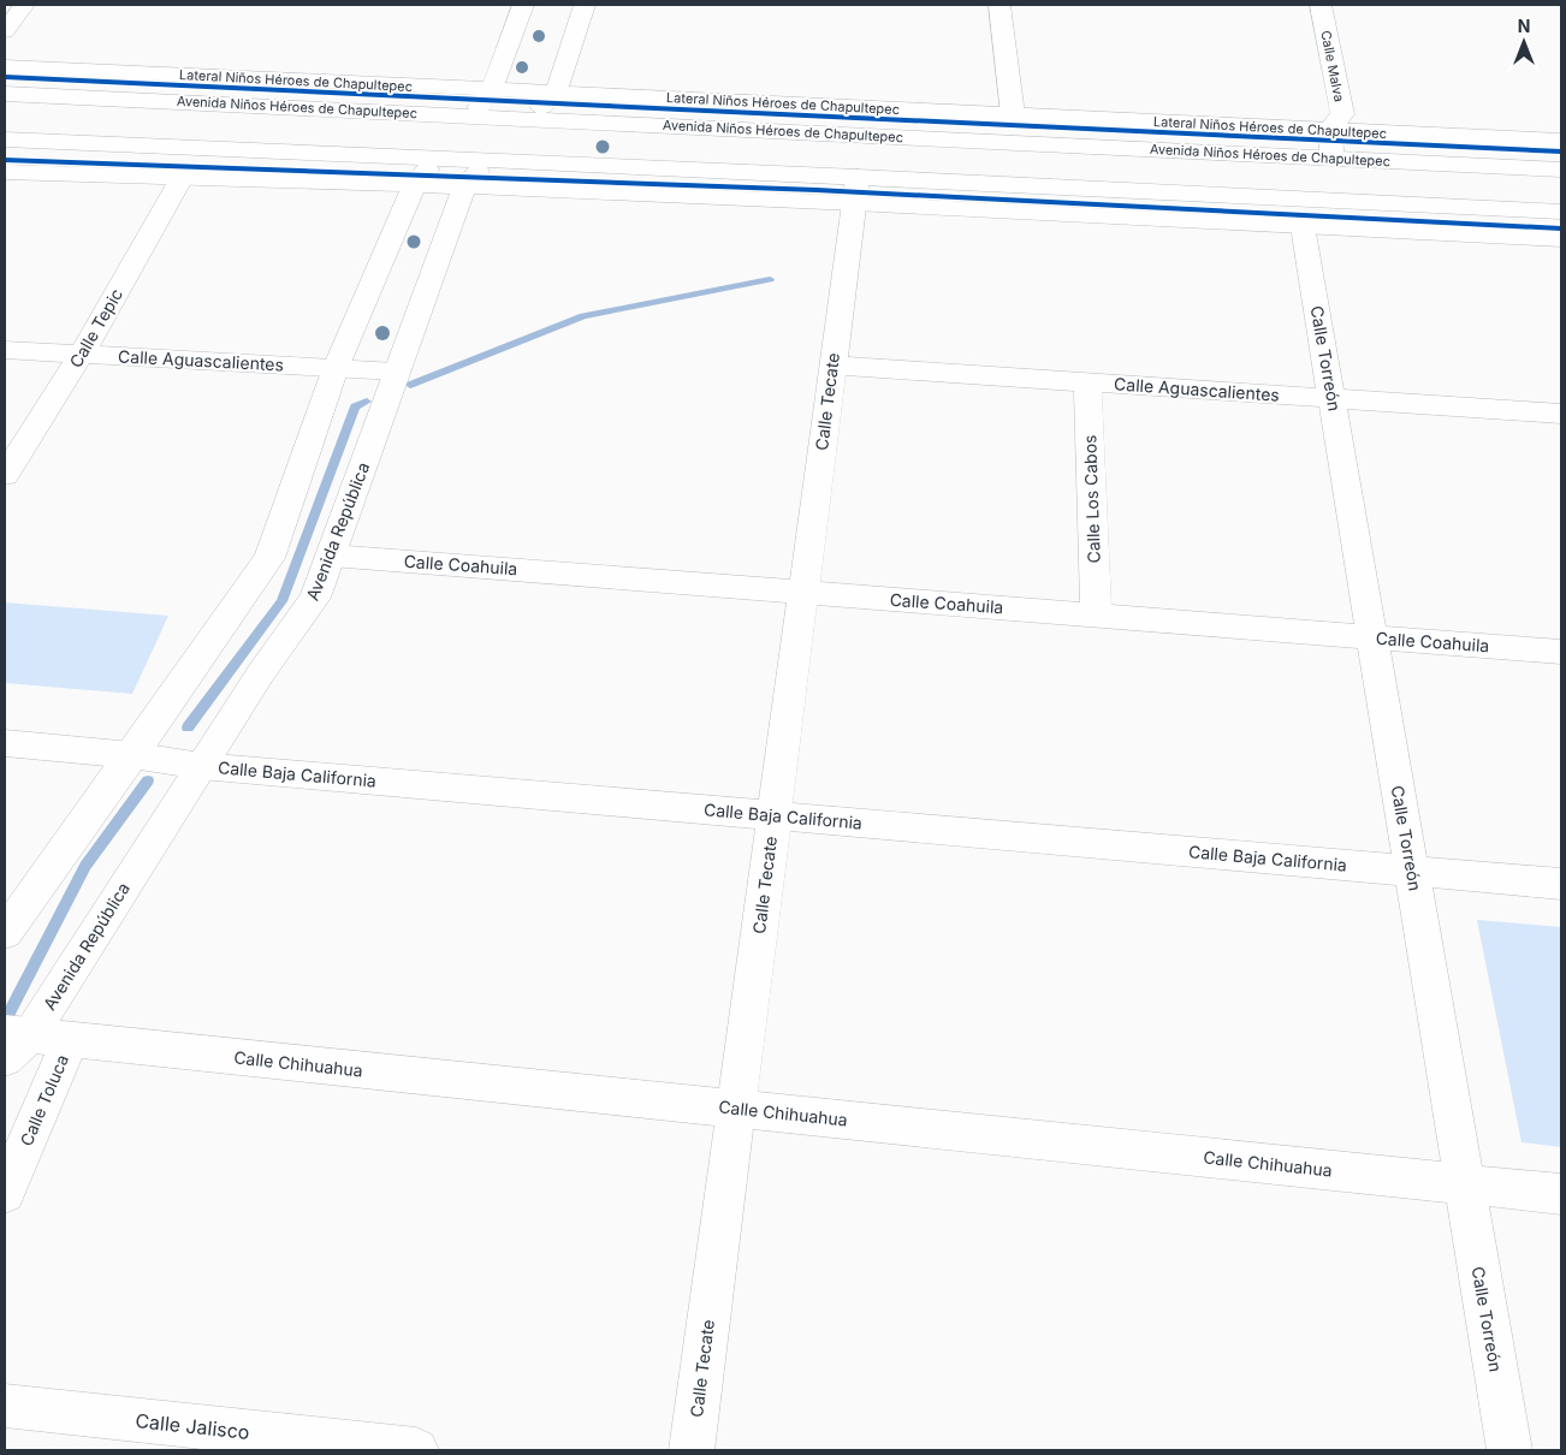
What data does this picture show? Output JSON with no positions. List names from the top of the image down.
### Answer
{
  "streets": {
    "street": [
      "Calle Malva",
      "Lateral Niños Héroes de Chapultepec",
      "Avenida Niños Héroes de Chapultepec",
      "Calle Tepic",
      "Calle Torreón",
      "Calle Aguascalientes",
      "Calle Tecate",
      "Calle Los Cabos",
      "Avenida República",
      "Calle Coahuila",
      "Calle Baja California",
      "Calle Chihuahua",
      "Calle Toluca",
      "Calle Jalisco"
    ]
  },
  "crossings": [
    ["Calle Malva", "Lateral Niños Héroes de Chapultepec"],
    ["Lateral Niños Héroes de Chapultepec", "Avenida República"],
    ["Avenida Niños Héroes de Chapultepec", "Avenida República"],
    ["Calle Tepic", "Calle Aguascalientes"],
    ["Calle Torreón", "Calle Aguascalientes"],
    ["Calle Torreón", "Calle Coahuila"],
    ["Calle Torreón", "Calle Baja California"],
    ["Calle Torreón", "Calle Chihuahua"],
    ["Calle Aguascalientes", "Calle Tecate"],
    ["Calle Aguascalientes", "Calle Los Cabos"],
    ["Calle Aguascalientes", "Avenida República"],
    ["Calle Tecate", "Calle Coahuila"],
    ["Calle Tecate", "Calle Baja California"],
    ["Calle Tecate", "Calle Chihuahua"],
    ["Calle Los Cabos", "Calle Coahuila"],
    ["Avenida República", "Calle Coahuila"],
    ["Avenida República", "Calle Baja California"],
    ["Avenida República", "Calle Chihuahua"],
    ["Calle Chihuahua", "Calle Toluca"]
  ],
  "north": "top"
}
